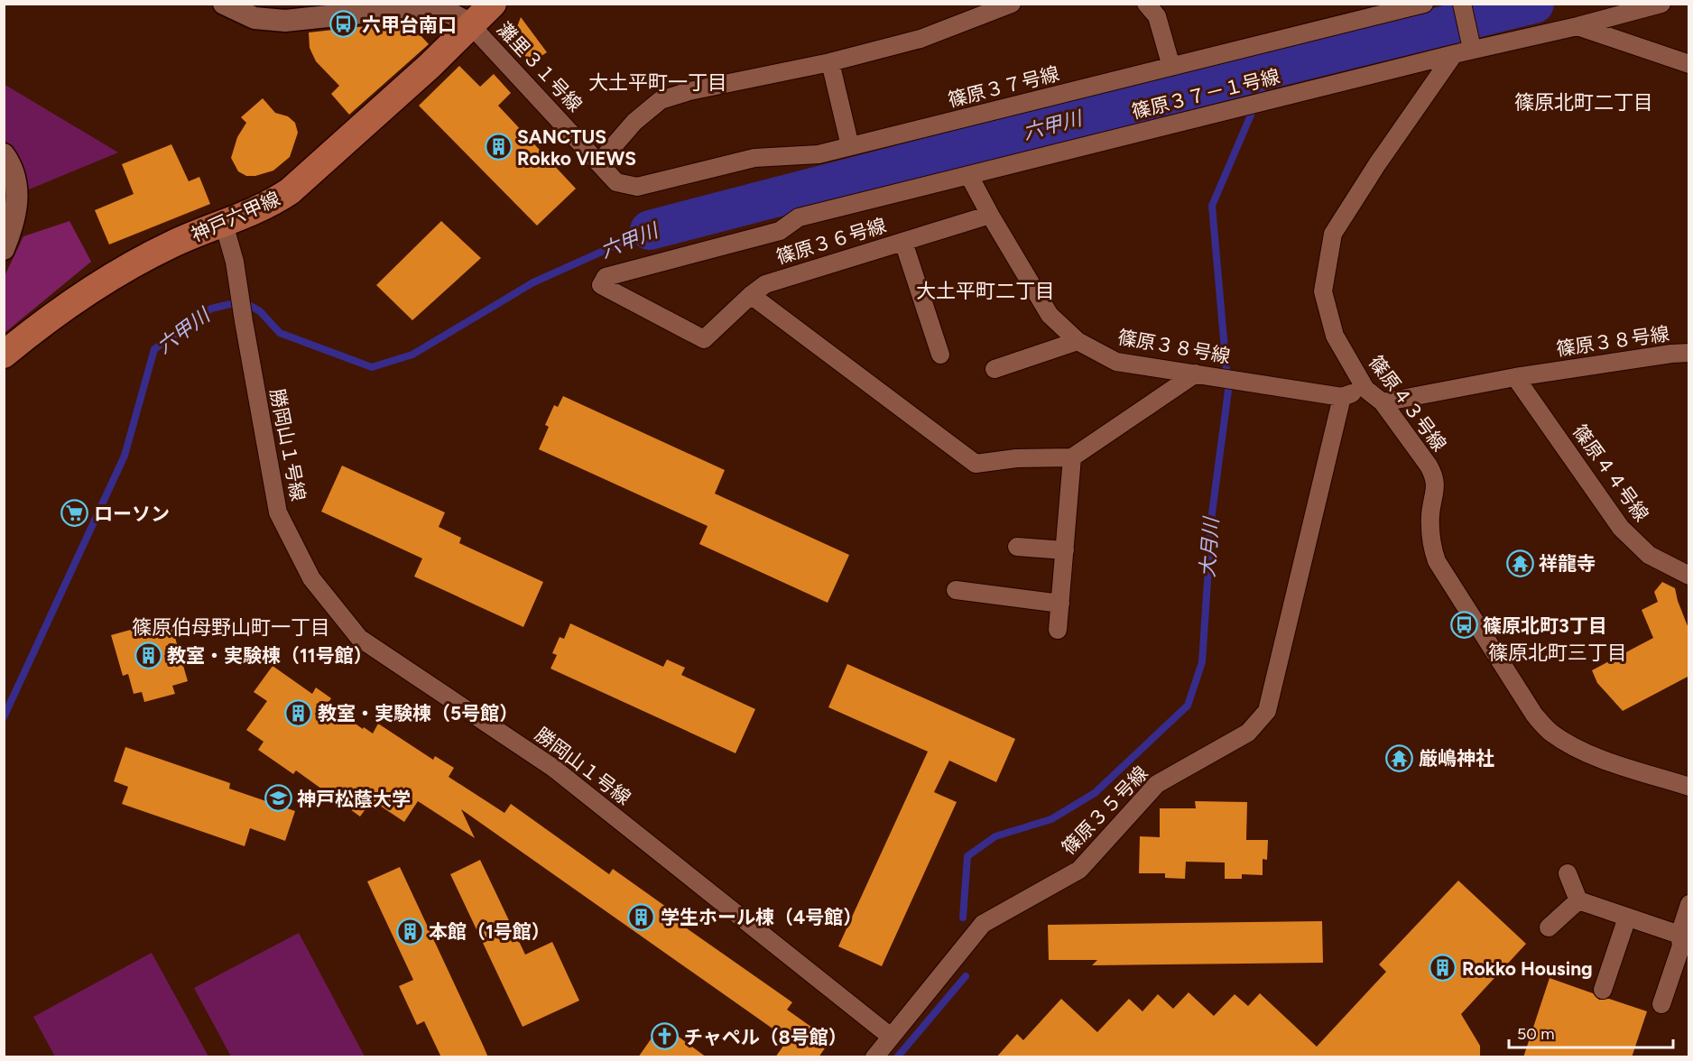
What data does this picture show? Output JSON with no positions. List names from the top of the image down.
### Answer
{
  "streets": {
    "main road": ["神戸六甲線"],
    "street": [
      "灘里３１号線",
      "篠原３７号線",
      "篠原３７－１号線",
      "篠原３６号線",
      "篠原３８号線",
      "篠原４３号線",
      "勝岡山１号線",
      "篠原４４号線",
      "篠原３５号線"
    ]
  },
  "crossings": [
    ["灘里３１号線", "篠原３７号線"],
    ["灘里３１号線", "神戸六甲線"],
    ["篠原３７－１号線", "篠原３６号線"],
    ["篠原３７－１号線", "篠原３８号線"],
    ["篠原３７－１号線", "篠原４３号線"],
    ["神戸六甲線", "勝岡山１号線"],
    ["篠原３６号線", "篠原３８号線"],
    ["篠原３８号線", "篠原４３号線"],
    ["篠原３８号線", "篠原４４号線"],
    ["篠原３８号線", "篠原３５号線"],
    ["勝岡山１号線", "篠原３５号線"]
  ],
  "districts": [
    "大土平町一丁目",
    "篠原北町二丁目",
    "大土平町二丁目",
    "篠原伯母野山町一丁目",
    "篠原北町三丁目"
  ],
  "water": ["六甲川", "大月川"],
  "places": {
    "bus stop": ["六甲台南口", "篠原北町3丁目"],
    "building": [
      "SANCTUS Rokko VIEWS",
      "教室・実験棟（11号館）",
      "教室・実験棟（5号館）",
      "学生ホール棟（4号館）",
      "本館（1号館）",
      "Rokko Housing"
    ],
    "supermarket": ["ローソン"],
    "temple": ["祥龍寺", "厳嶋神社"],
    "school or university": ["神戸松蔭大学"],
    "church": ["チャペル（8号館）"]
  },
  "scale_bar": "50 m"
}
